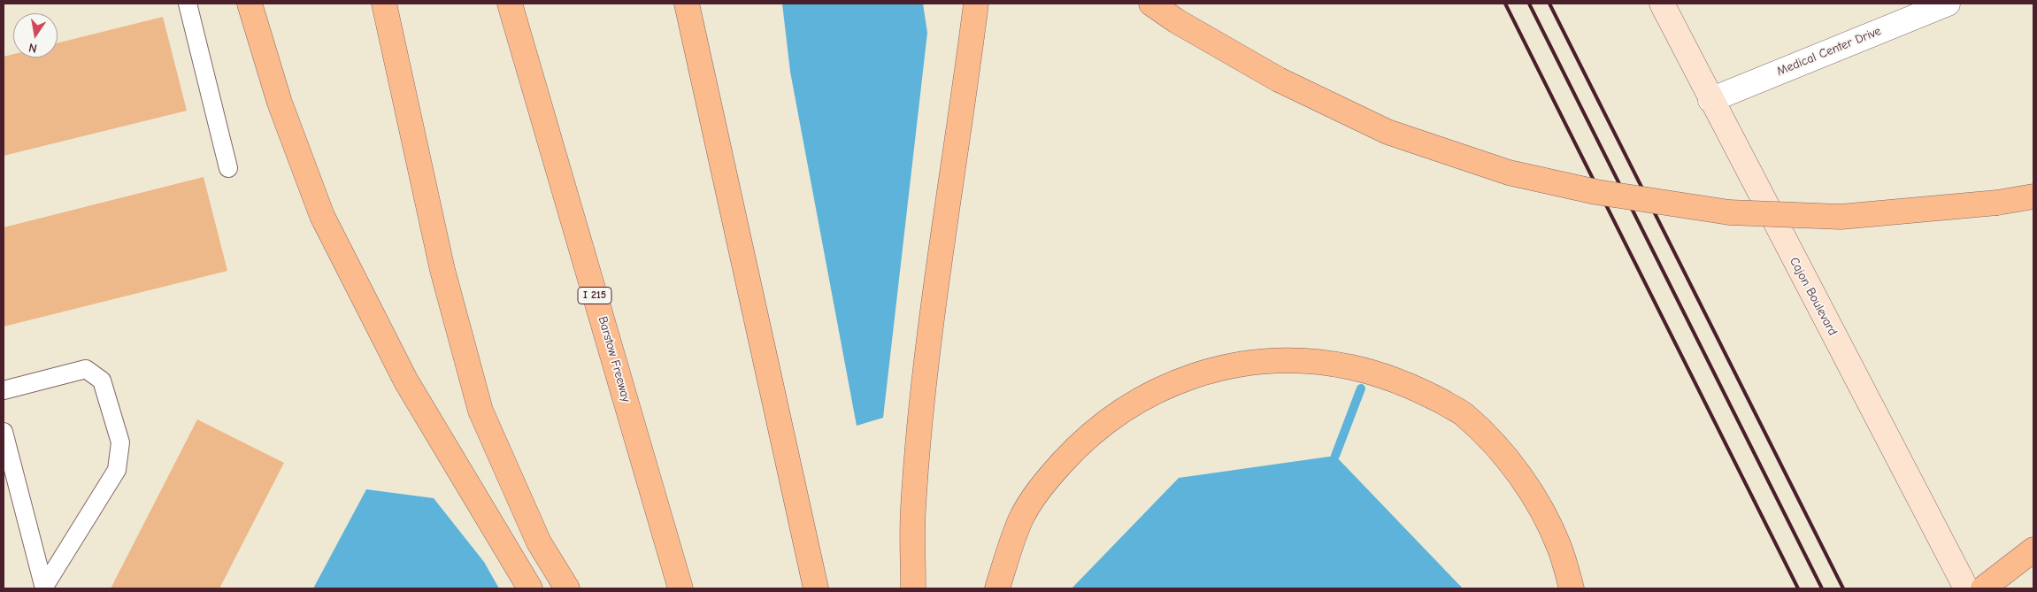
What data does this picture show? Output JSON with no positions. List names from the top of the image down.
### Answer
{
  "streets": {
    "highway": ["I 215", "Barstow Freeway"],
    "main road": ["Cajon Boulevard"],
    "street": ["Medical Center Drive"]
  },
  "crossings": [
    ["Medical Center Drive", "Cajon Boulevard"]
  ],
  "north": "bottom"
}
